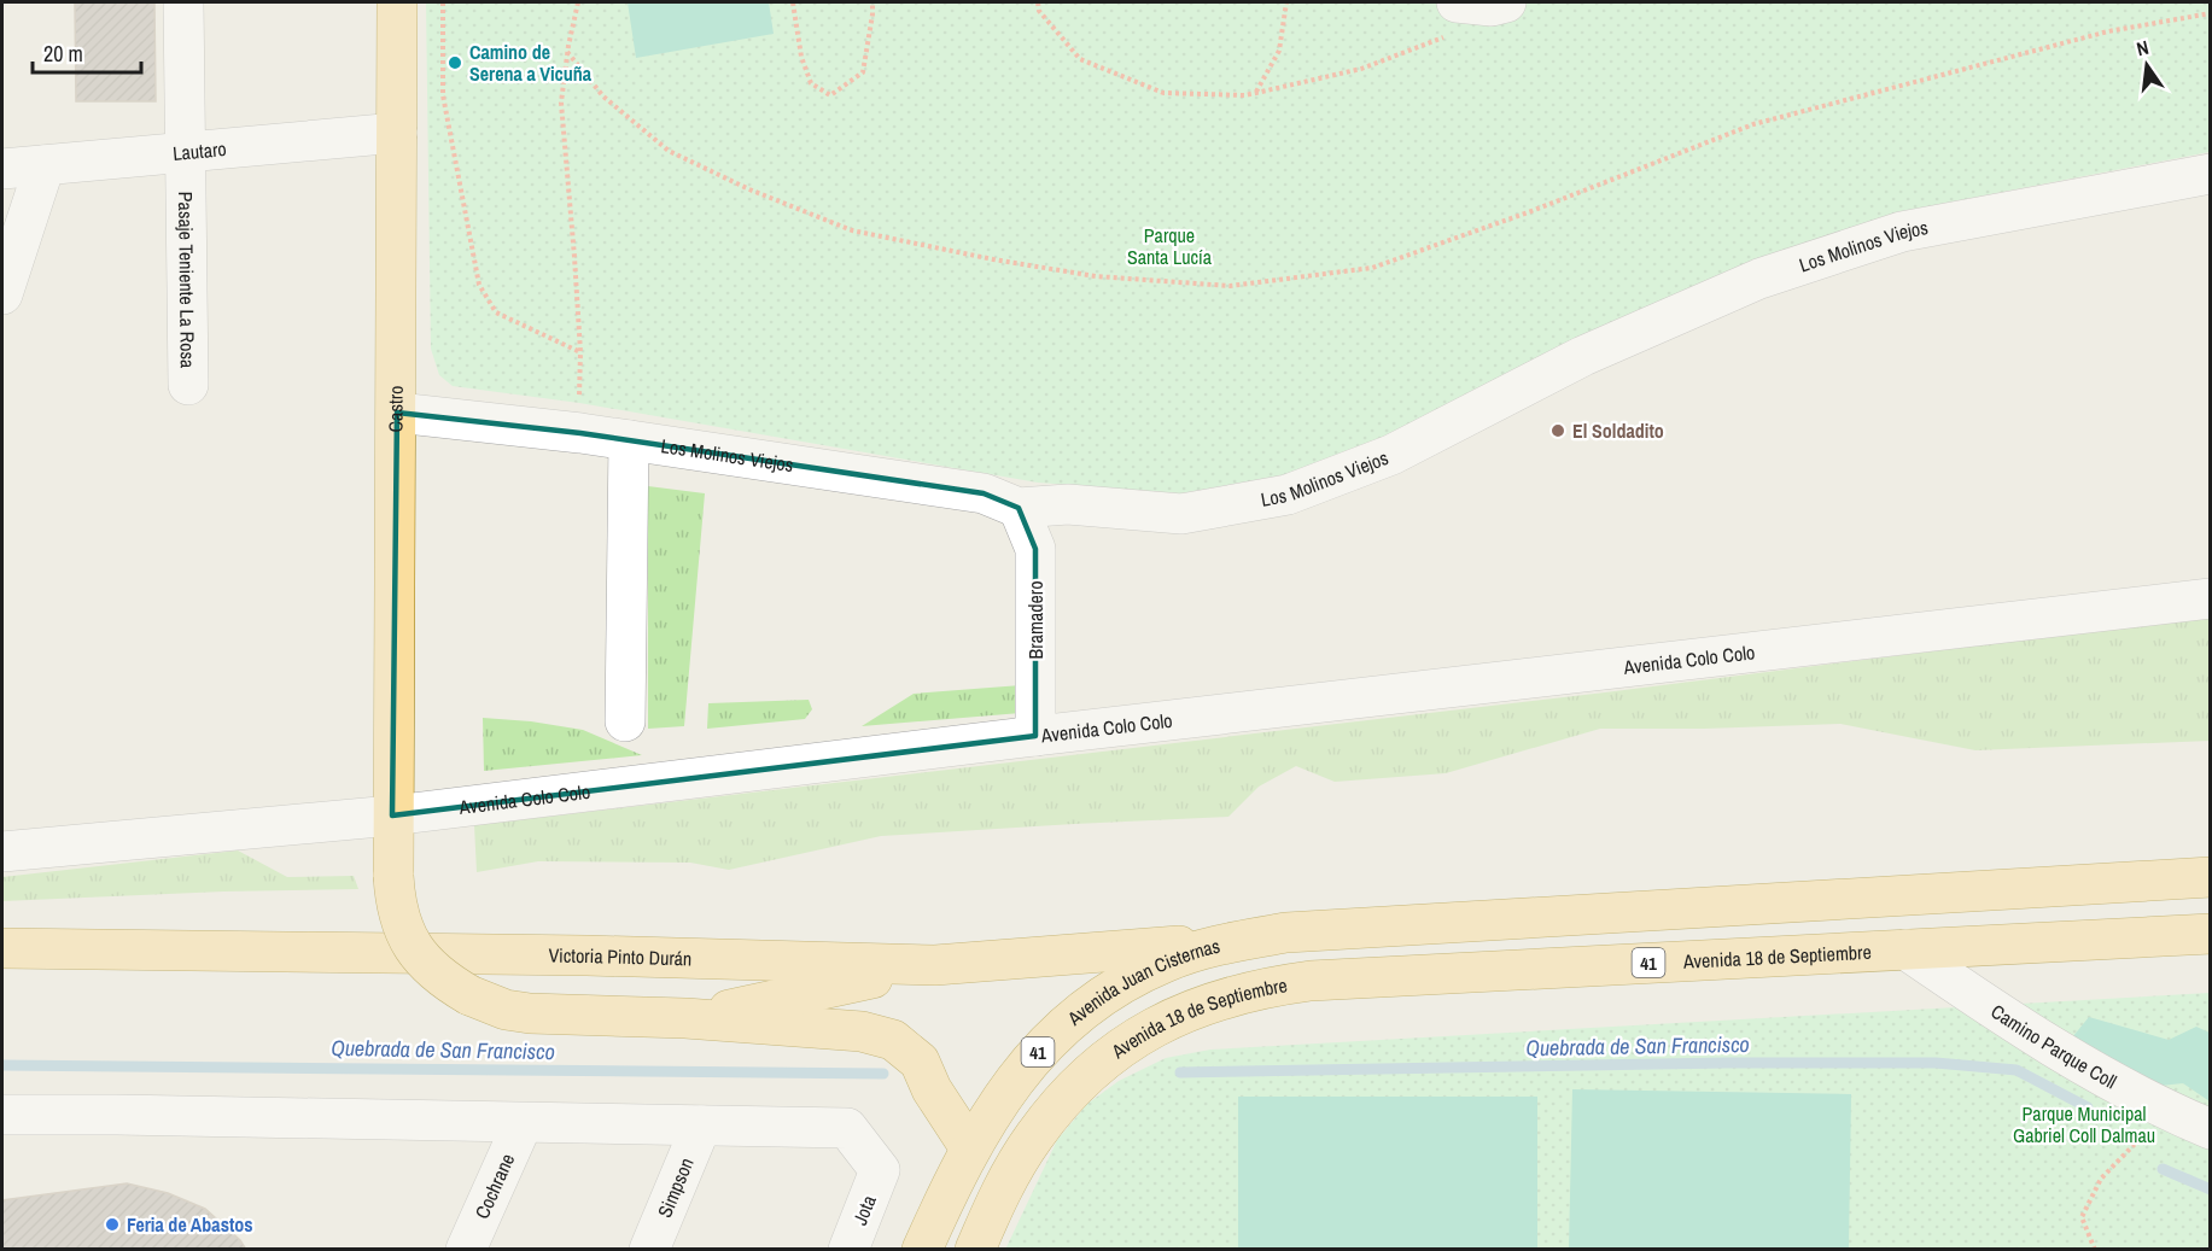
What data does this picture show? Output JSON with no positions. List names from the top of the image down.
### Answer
{
  "streets": {
    "main road": [
      "Castro",
      "Avenida 18 de Septiembre",
      "Victoria Pinto Durán",
      "41",
      "Avenida Juan Cisternas"
    ],
    "street": [
      "Lautaro",
      "Los Molinos Viejos",
      "Pasaje Teniente La Rosa",
      "Bramadero",
      "Avenida Colo Colo",
      "Camino Parque Coll",
      "Cochrane",
      "Simpson",
      "Jota"
    ]
  },
  "crossings": [
    ["Lautaro", "Pasaje Teniente La Rosa"],
    ["Lautaro", "Castro"],
    ["Los Molinos Viejos", "Castro"],
    ["Los Molinos Viejos", "Bramadero"],
    ["Castro", "Avenida Colo Colo"],
    ["Bramadero", "Avenida Colo Colo"],
    ["Avenida 18 de Septiembre", "Camino Parque Coll"],
    ["Victoria Pinto Durán", "41"],
    ["Victoria Pinto Durán", "Avenida Juan Cisternas"],
    ["41", "Avenida Juan Cisternas"],
    ["Simpson", "Jota"]
  ],
  "water": ["Quebrada de San Francisco"],
  "parks": ["Parque Santa Lucía", "Parque Municipal Gabriel Coll Dalmau"],
  "places": ["Camino de Serena a Vicuña", "El Soldadito", "Feria de Abastos"],
  "scale_bar": "20 m",
  "north": "top"
}
